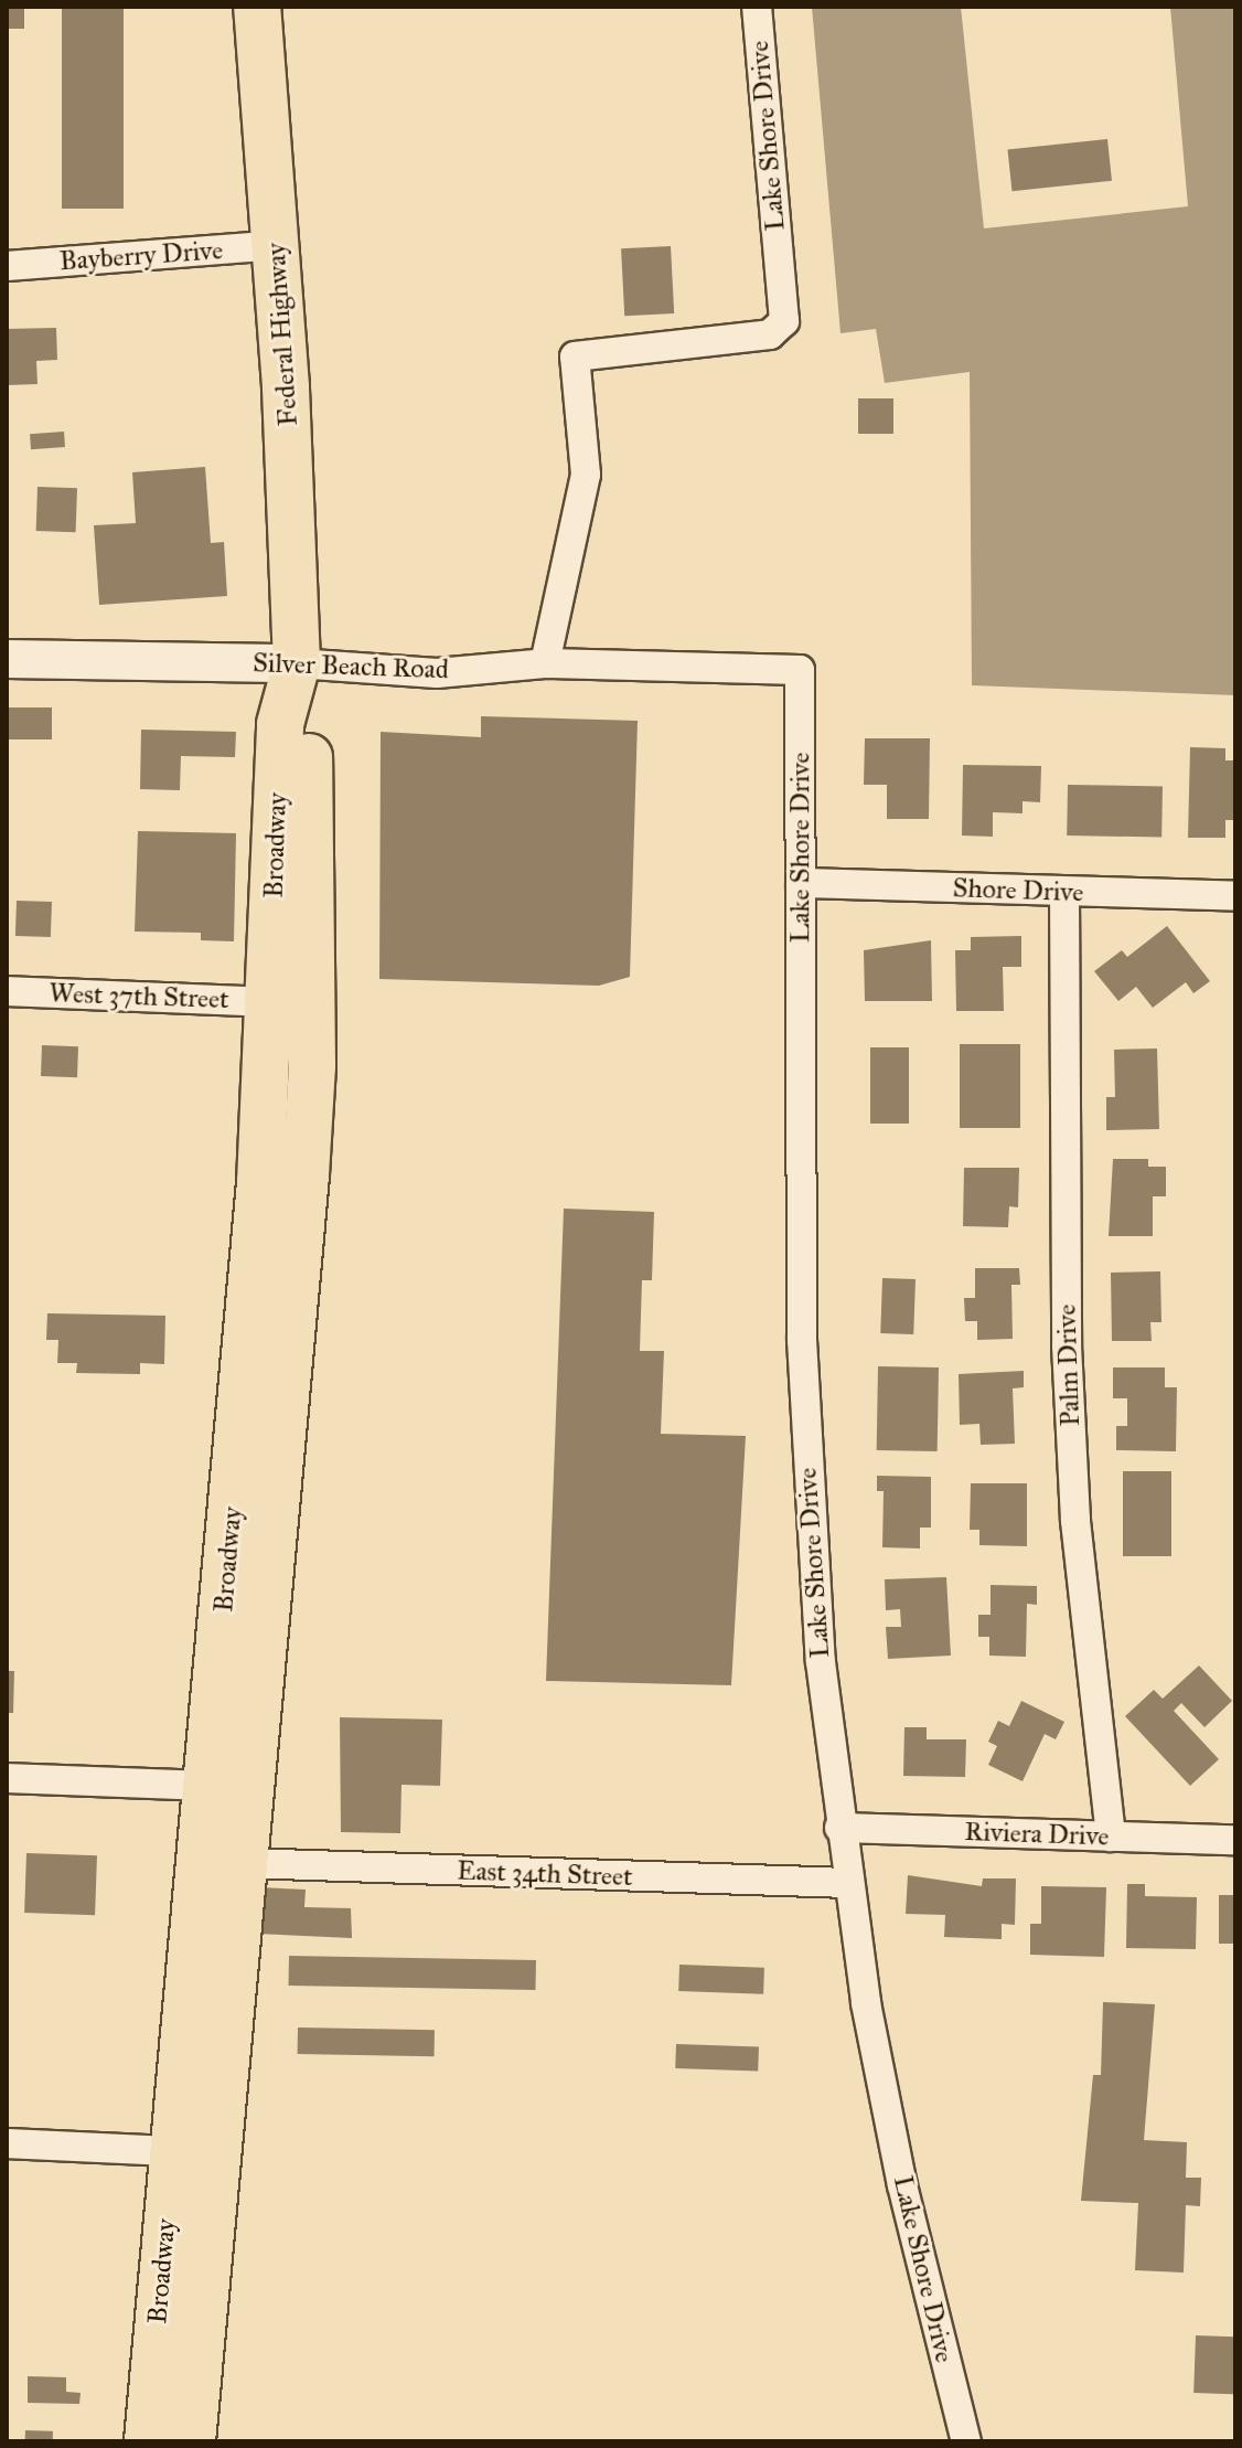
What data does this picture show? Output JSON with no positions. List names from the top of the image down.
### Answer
{
  "streets": {
    "main road": ["Federal Highway", "Broadway"],
    "street": [
      "Lake Shore Drive",
      "Bayberry Drive",
      "Silver Beach Road",
      "Shore Drive",
      "West 37th Street",
      "Palm Drive",
      "Riviera Drive",
      "East 34th Street"
    ]
  },
  "crossings": [
    ["Lake Shore Drive", "Silver Beach Road"],
    ["Lake Shore Drive", "Shore Drive"],
    ["Lake Shore Drive", "Riviera Drive"],
    ["Lake Shore Drive", "East 34th Street"],
    ["Bayberry Drive", "Federal Highway"],
    ["Federal Highway", "Silver Beach Road"],
    ["Federal Highway", "Broadway"],
    ["Silver Beach Road", "Broadway"],
    ["Broadway", "West 37th Street"],
    ["Broadway", "East 34th Street"],
    ["Shore Drive", "Palm Drive"],
    ["Palm Drive", "Riviera Drive"]
  ]
}
